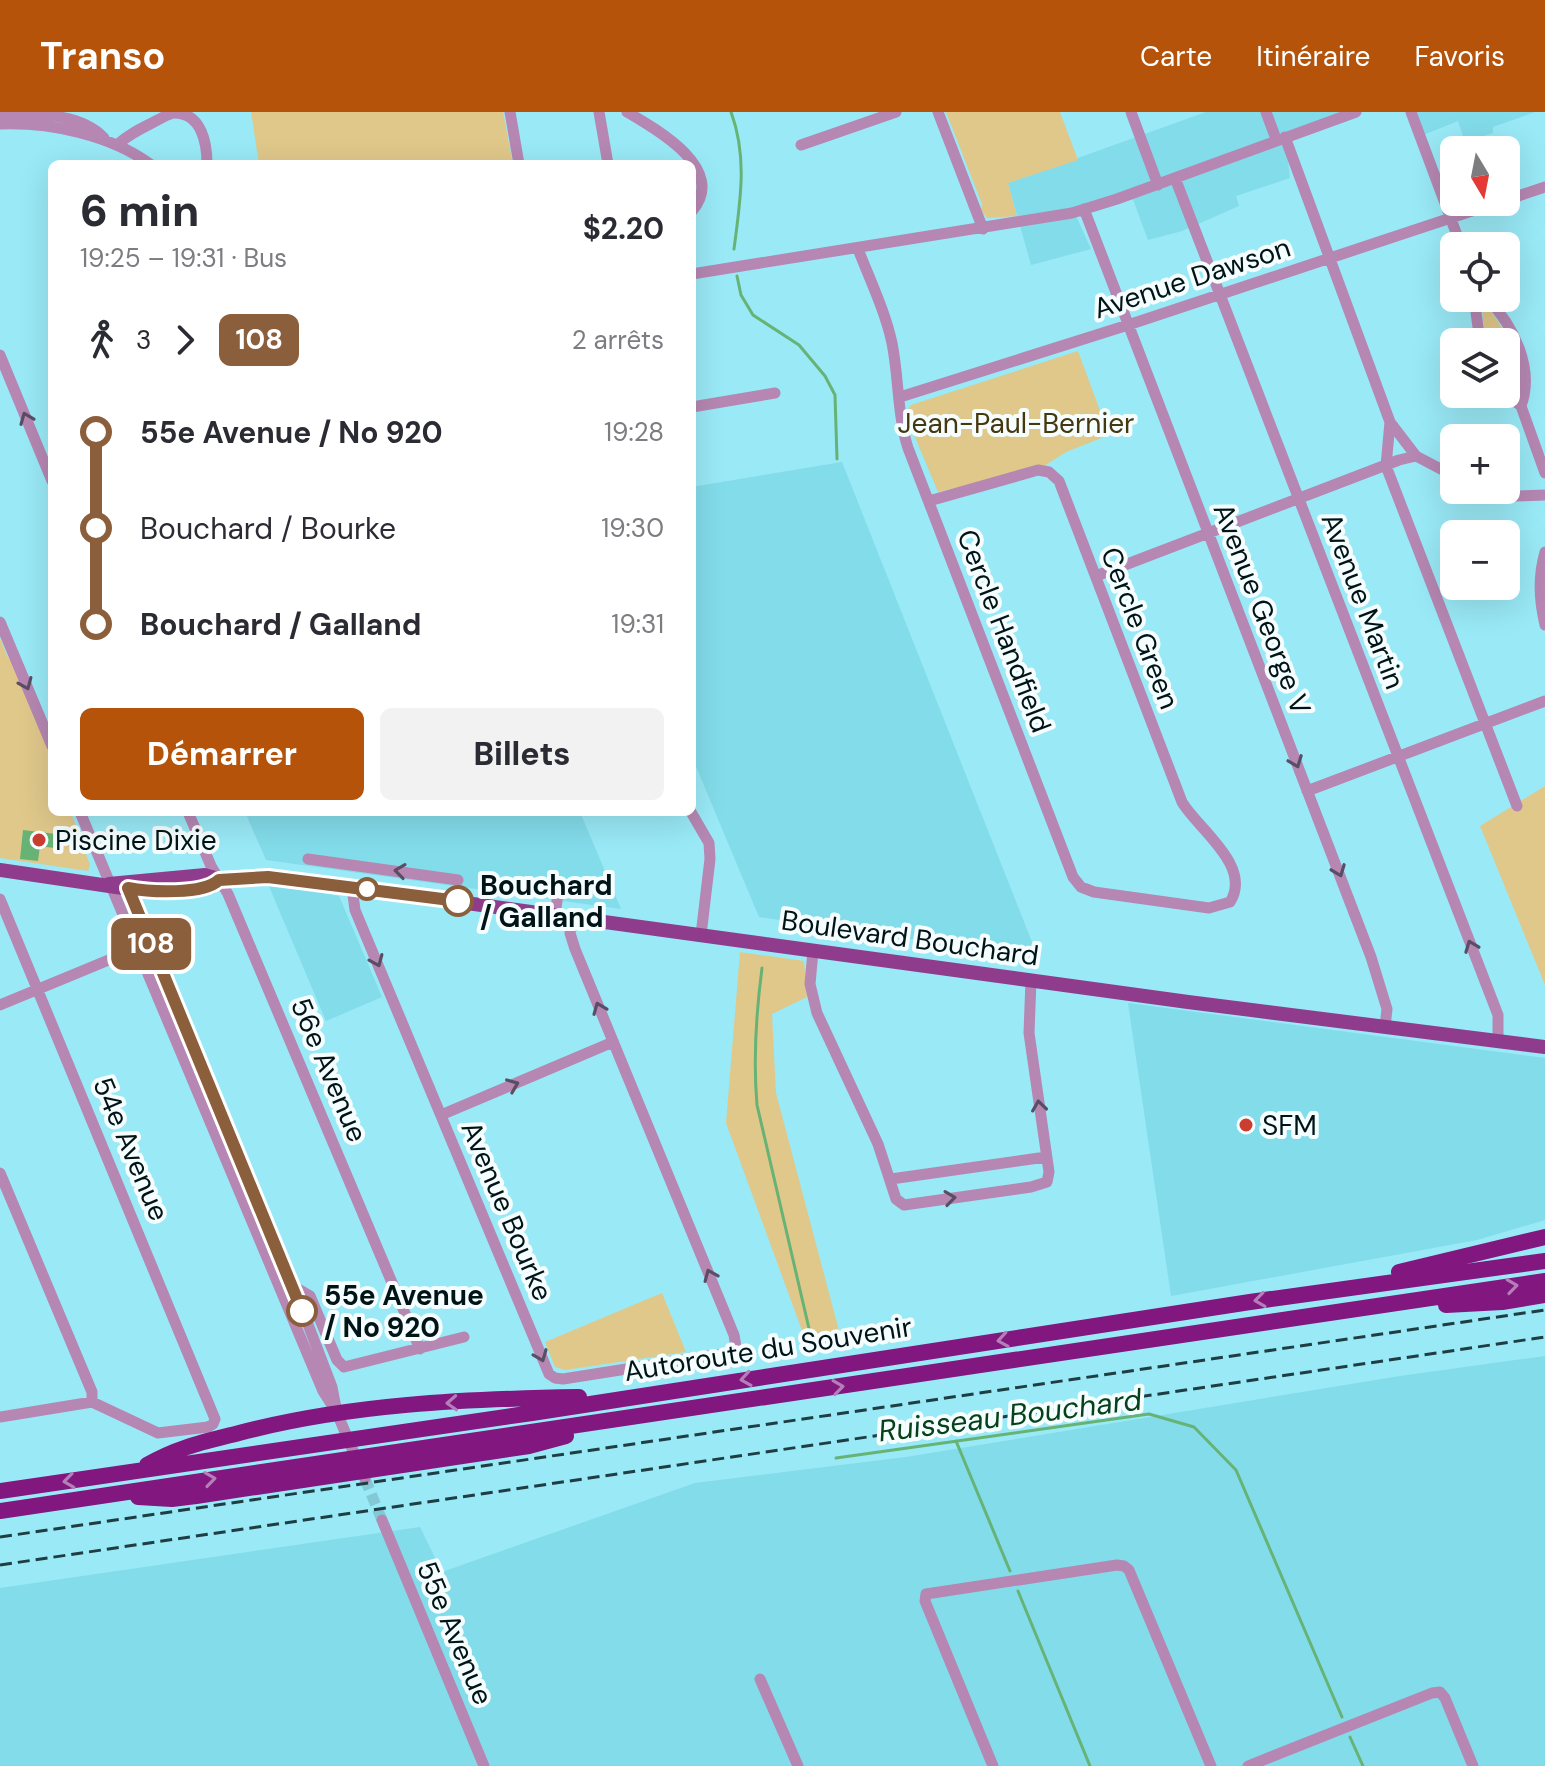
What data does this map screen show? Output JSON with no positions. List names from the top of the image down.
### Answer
{
  "streets": {
    "highway": ["Autoroute du Souvenir"],
    "main road": ["Boulevard Bouchard"],
    "street": [
      "Avenue Dawson",
      "Avenue Martin",
      "Avenue George V",
      "Cercle Green",
      "Cercle Handfield",
      "56e Avenue",
      "54e Avenue",
      "Avenue Bourke",
      "55e Avenue"
    ]
  },
  "crossings": [
    ["Avenue Dawson", "Avenue Martin"],
    ["Avenue Dawson", "Avenue George V"],
    ["Avenue Dawson", "Cercle Handfield"],
    ["Avenue Martin", "Boulevard Bouchard"],
    ["Avenue George V", "Boulevard Bouchard"],
    ["Cercle Green", "Cercle Handfield"],
    ["Boulevard Bouchard", "56e Avenue"],
    ["Boulevard Bouchard", "Avenue Bourke"]
  ],
  "one_way": ["Avenue George V"],
  "water": ["Ruisseau Bouchard"],
  "parks": ["Jean-Paul-Bernier"],
  "places": [
    "Piscine Dixie",
    "Bouchard / Galland",
    "SFM",
    "55e Avenue / No 920"
  ],
  "lines": ["bus line 108"],
  "north": "bottom",
  "page": {
    "header": "Transo",
    "nav": ["Carte", "Itinéraire", "Favoris"],
    "on_map": "108",
    "map_buttons": ["+", "−"],
    "heading": ["6 min", "19:25 – 19:31 · Bus", "$2.20"],
    "legs": ["3", "108", "2 arrêts"],
    "list": [
      {
        "name": "55e Avenue / No 920",
        "value": "19:28"
      },
      {
        "name": "Bouchard / Bourke",
        "value": "19:30"
      },
      {
        "name": "Bouchard / Galland",
        "value": "19:31"
      }
    ],
    "buttons": ["Démarrer", "Billets"]
  }
}
